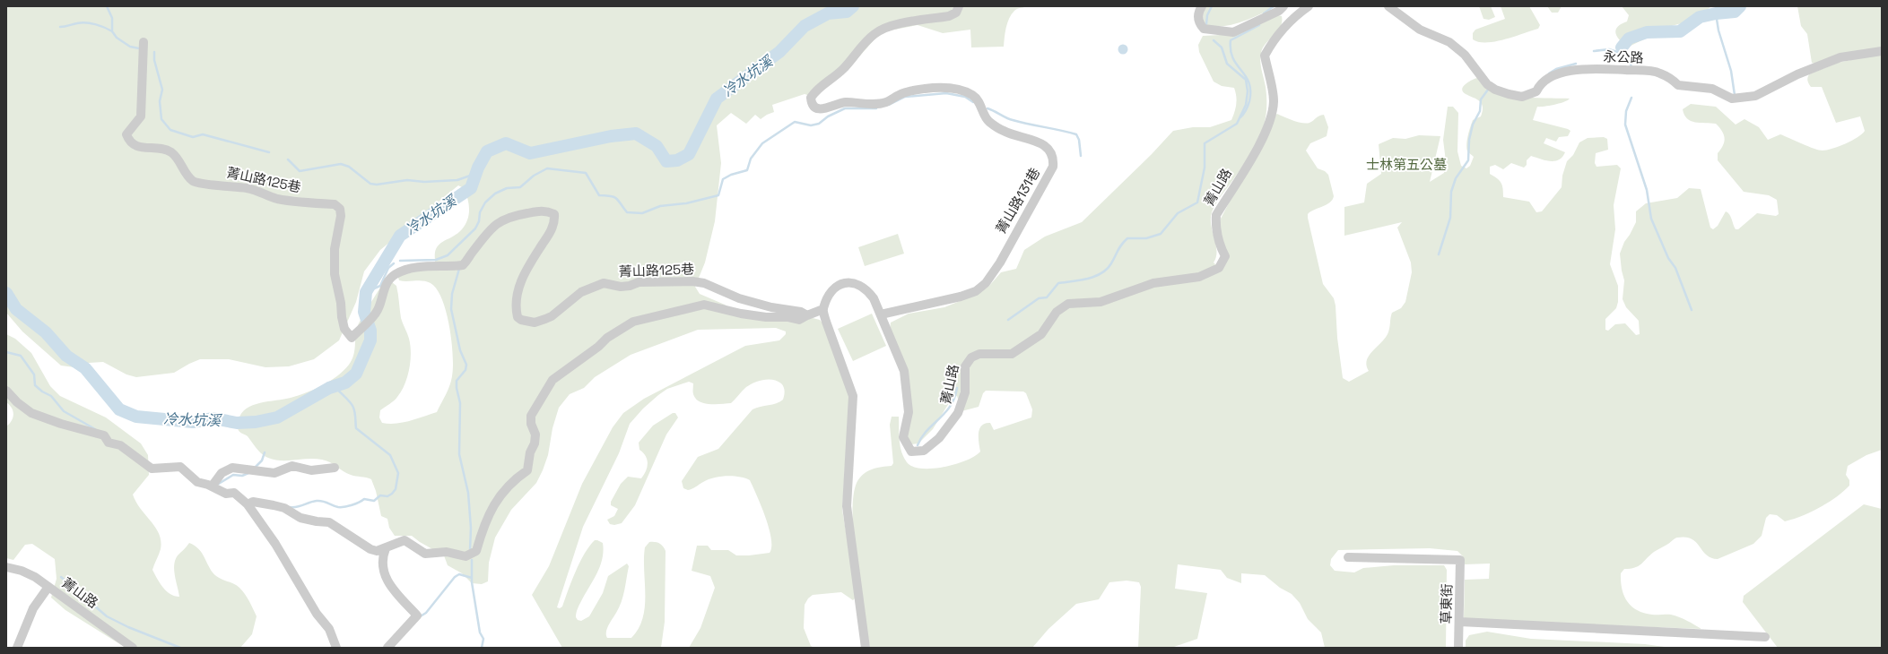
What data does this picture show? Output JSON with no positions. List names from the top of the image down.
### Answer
{
  "streets": {
    "street": [
      "永公路",
      "菁山路125巷",
      "菁山路",
      "菁山路131巷",
      "草東街"
    ]
  },
  "crossings": [
    ["菁山路", "菁山路131巷"]
  ],
  "water": ["冷水坑溪"],
  "parks": ["士林第五公墓"]
}
